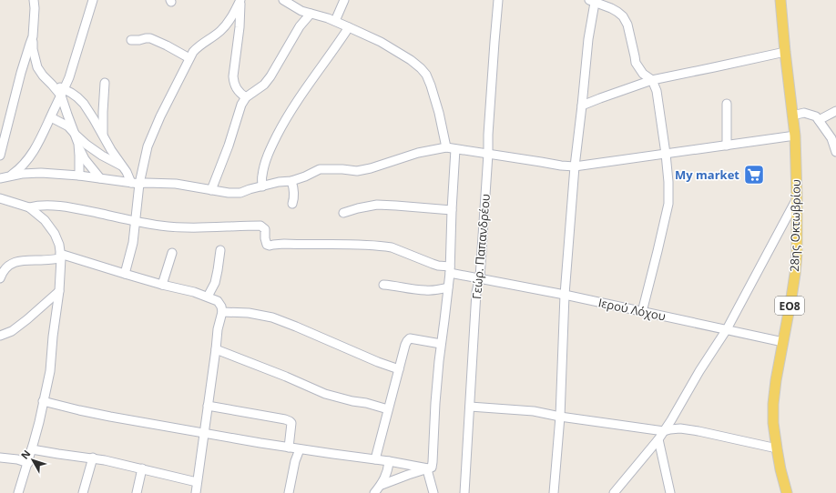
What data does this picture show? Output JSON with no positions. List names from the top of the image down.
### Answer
{
  "streets": {
    "main road": ["28ης Οκτωβρίου", "ΕΟ8"],
    "street": ["Γεώρ. Παπανδρέου", "Ιερού Λόχου"]
  },
  "crossings": [
    ["28ης Οκτωβρίου", "Ιερού Λόχου"],
    ["Γεώρ. Παπανδρέου", "Ιερού Λόχου"]
  ],
  "places": {
    "supermarket": ["My market"]
  },
  "north": "top left"
}
